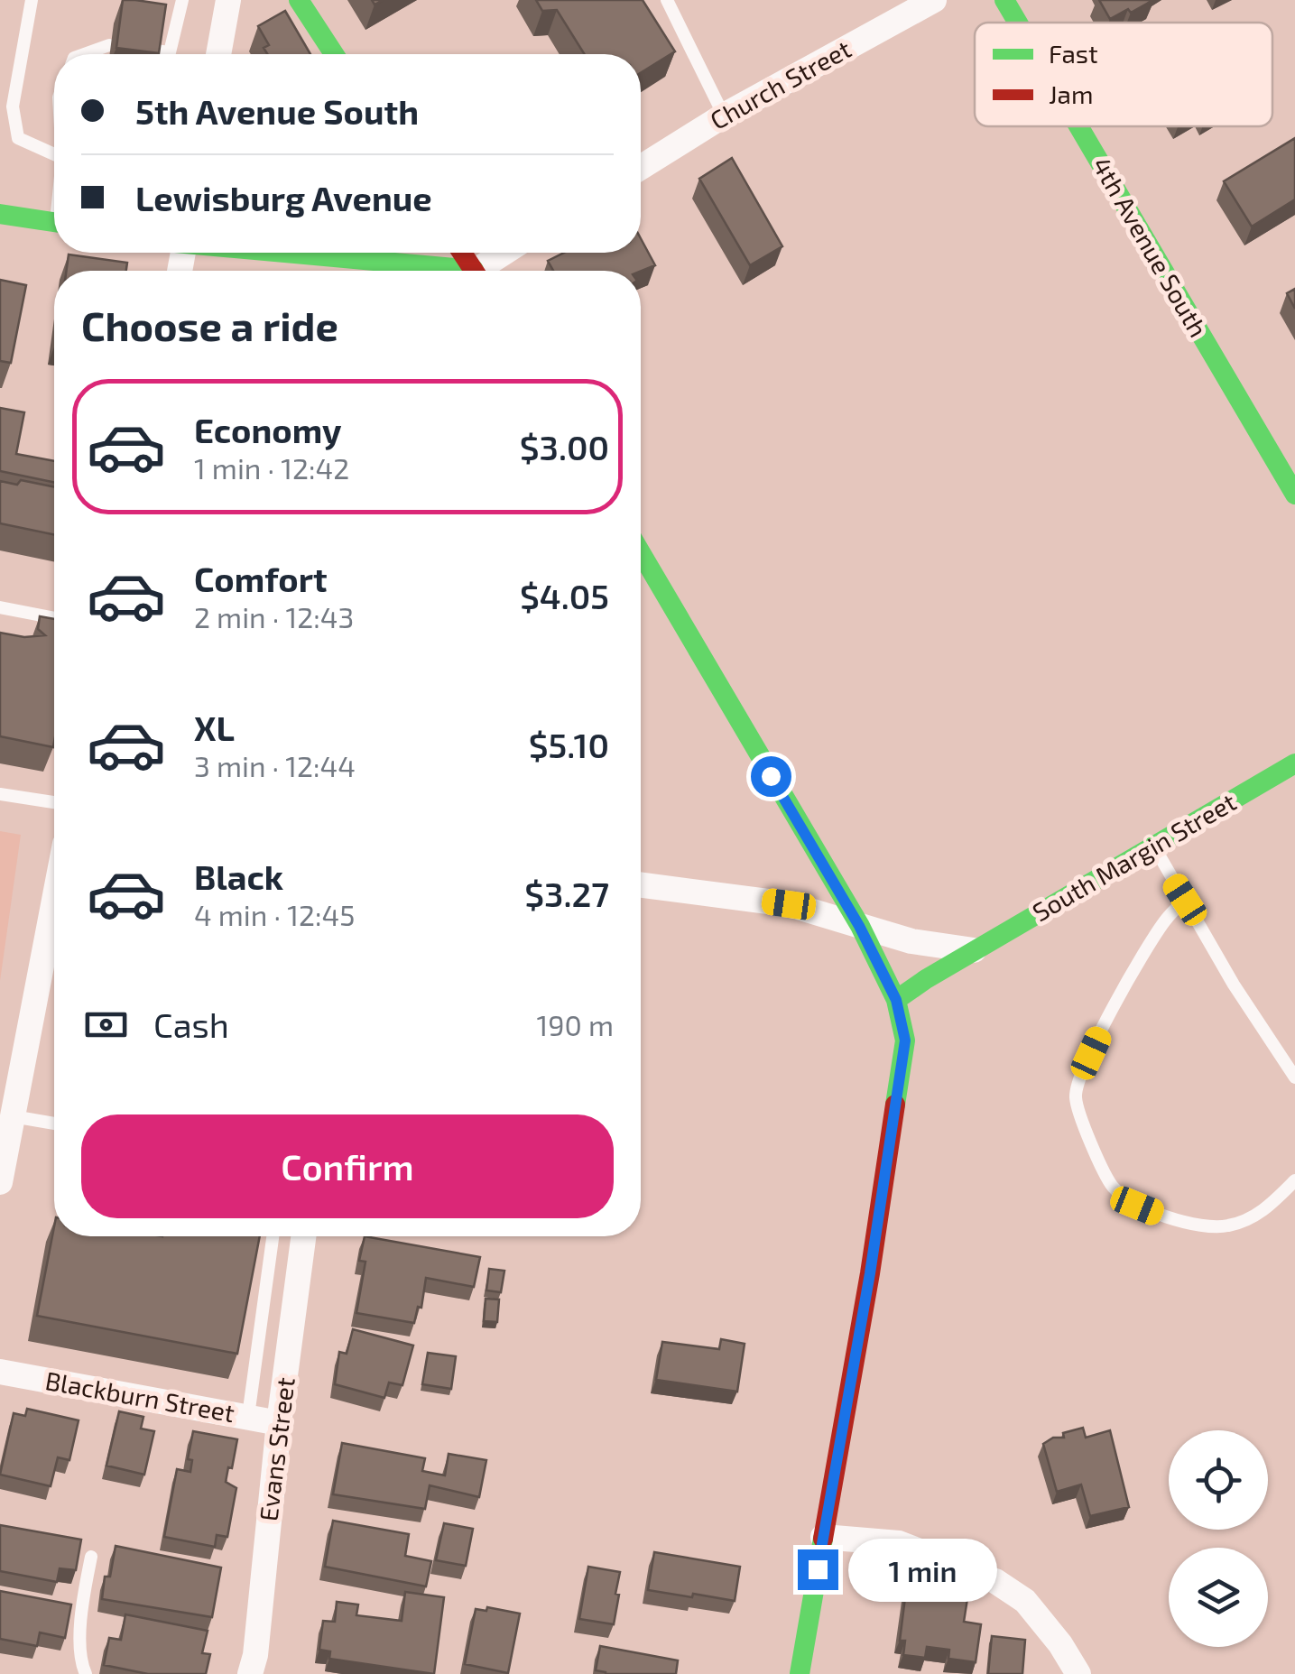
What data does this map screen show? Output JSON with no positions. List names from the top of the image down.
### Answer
{
  "streets": {
    "main road": ["4th Avenue South", "South Margin Street"],
    "street": ["Church Street", "Blackburn Street", "Evans Street"]
  },
  "crossings": [
    ["Blackburn Street", "Evans Street"]
  ],
  "legend": ["Fast", "Jam"],
  "page": {
    "banner": ["5th Avenue South", "Lewisburg Avenue"],
    "heading": "Choose a ride",
    "list": [
      {
        "name": "Economy",
        "note": "1 min · 12:42",
        "value": "$3.00"
      },
      {
        "name": "Comfort",
        "note": "2 min · 12:43",
        "value": "$4.05"
      },
      {
        "name": "XL",
        "note": "3 min · 12:44",
        "value": "$5.10"
      },
      {
        "name": "Black",
        "note": "4 min · 12:45",
        "value": "$3.27"
      }
    ],
    "pay": ["Cash", "190 m"],
    "buttons": "Confirm",
    "bubble": "1 min"
  }
}
